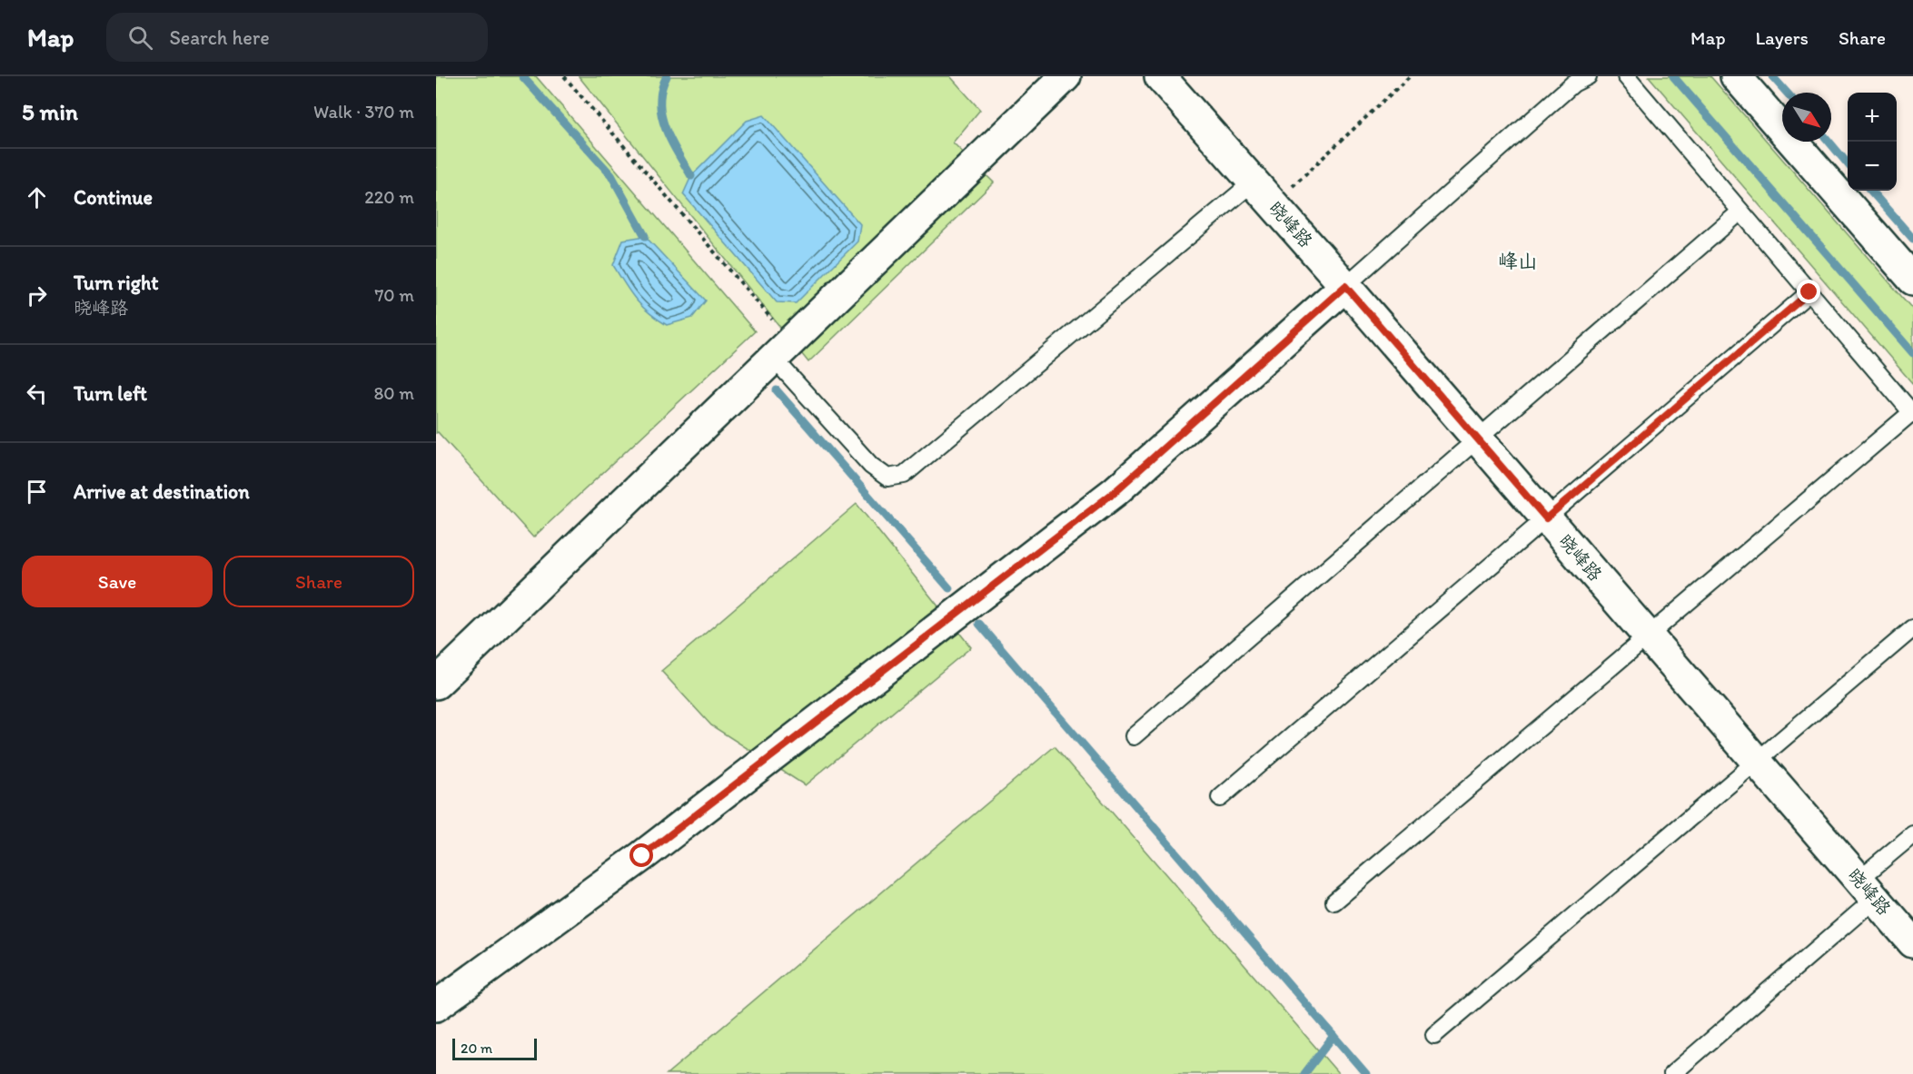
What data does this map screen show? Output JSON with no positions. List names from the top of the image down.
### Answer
{
  "streets": {
    "street": ["晓峰路"]
  },
  "districts": ["峰山"],
  "scale_bar": "20 m",
  "north": "bottom right",
  "page": {
    "header": "Map",
    "search": "Search here",
    "nav": ["Map", "Layers", "Share"],
    "heading": ["5 min", "Walk · 370 m"],
    "map_buttons": ["+", "−"],
    "list": [
      ["Continue", "220 m"],
      ["Turn right", "晓峰路", "70 m"],
      ["Turn left", "80 m"],
      "Arrive at destination"
    ],
    "buttons": ["Save", "Share"],
    "scale": "20 m"
  }
}
